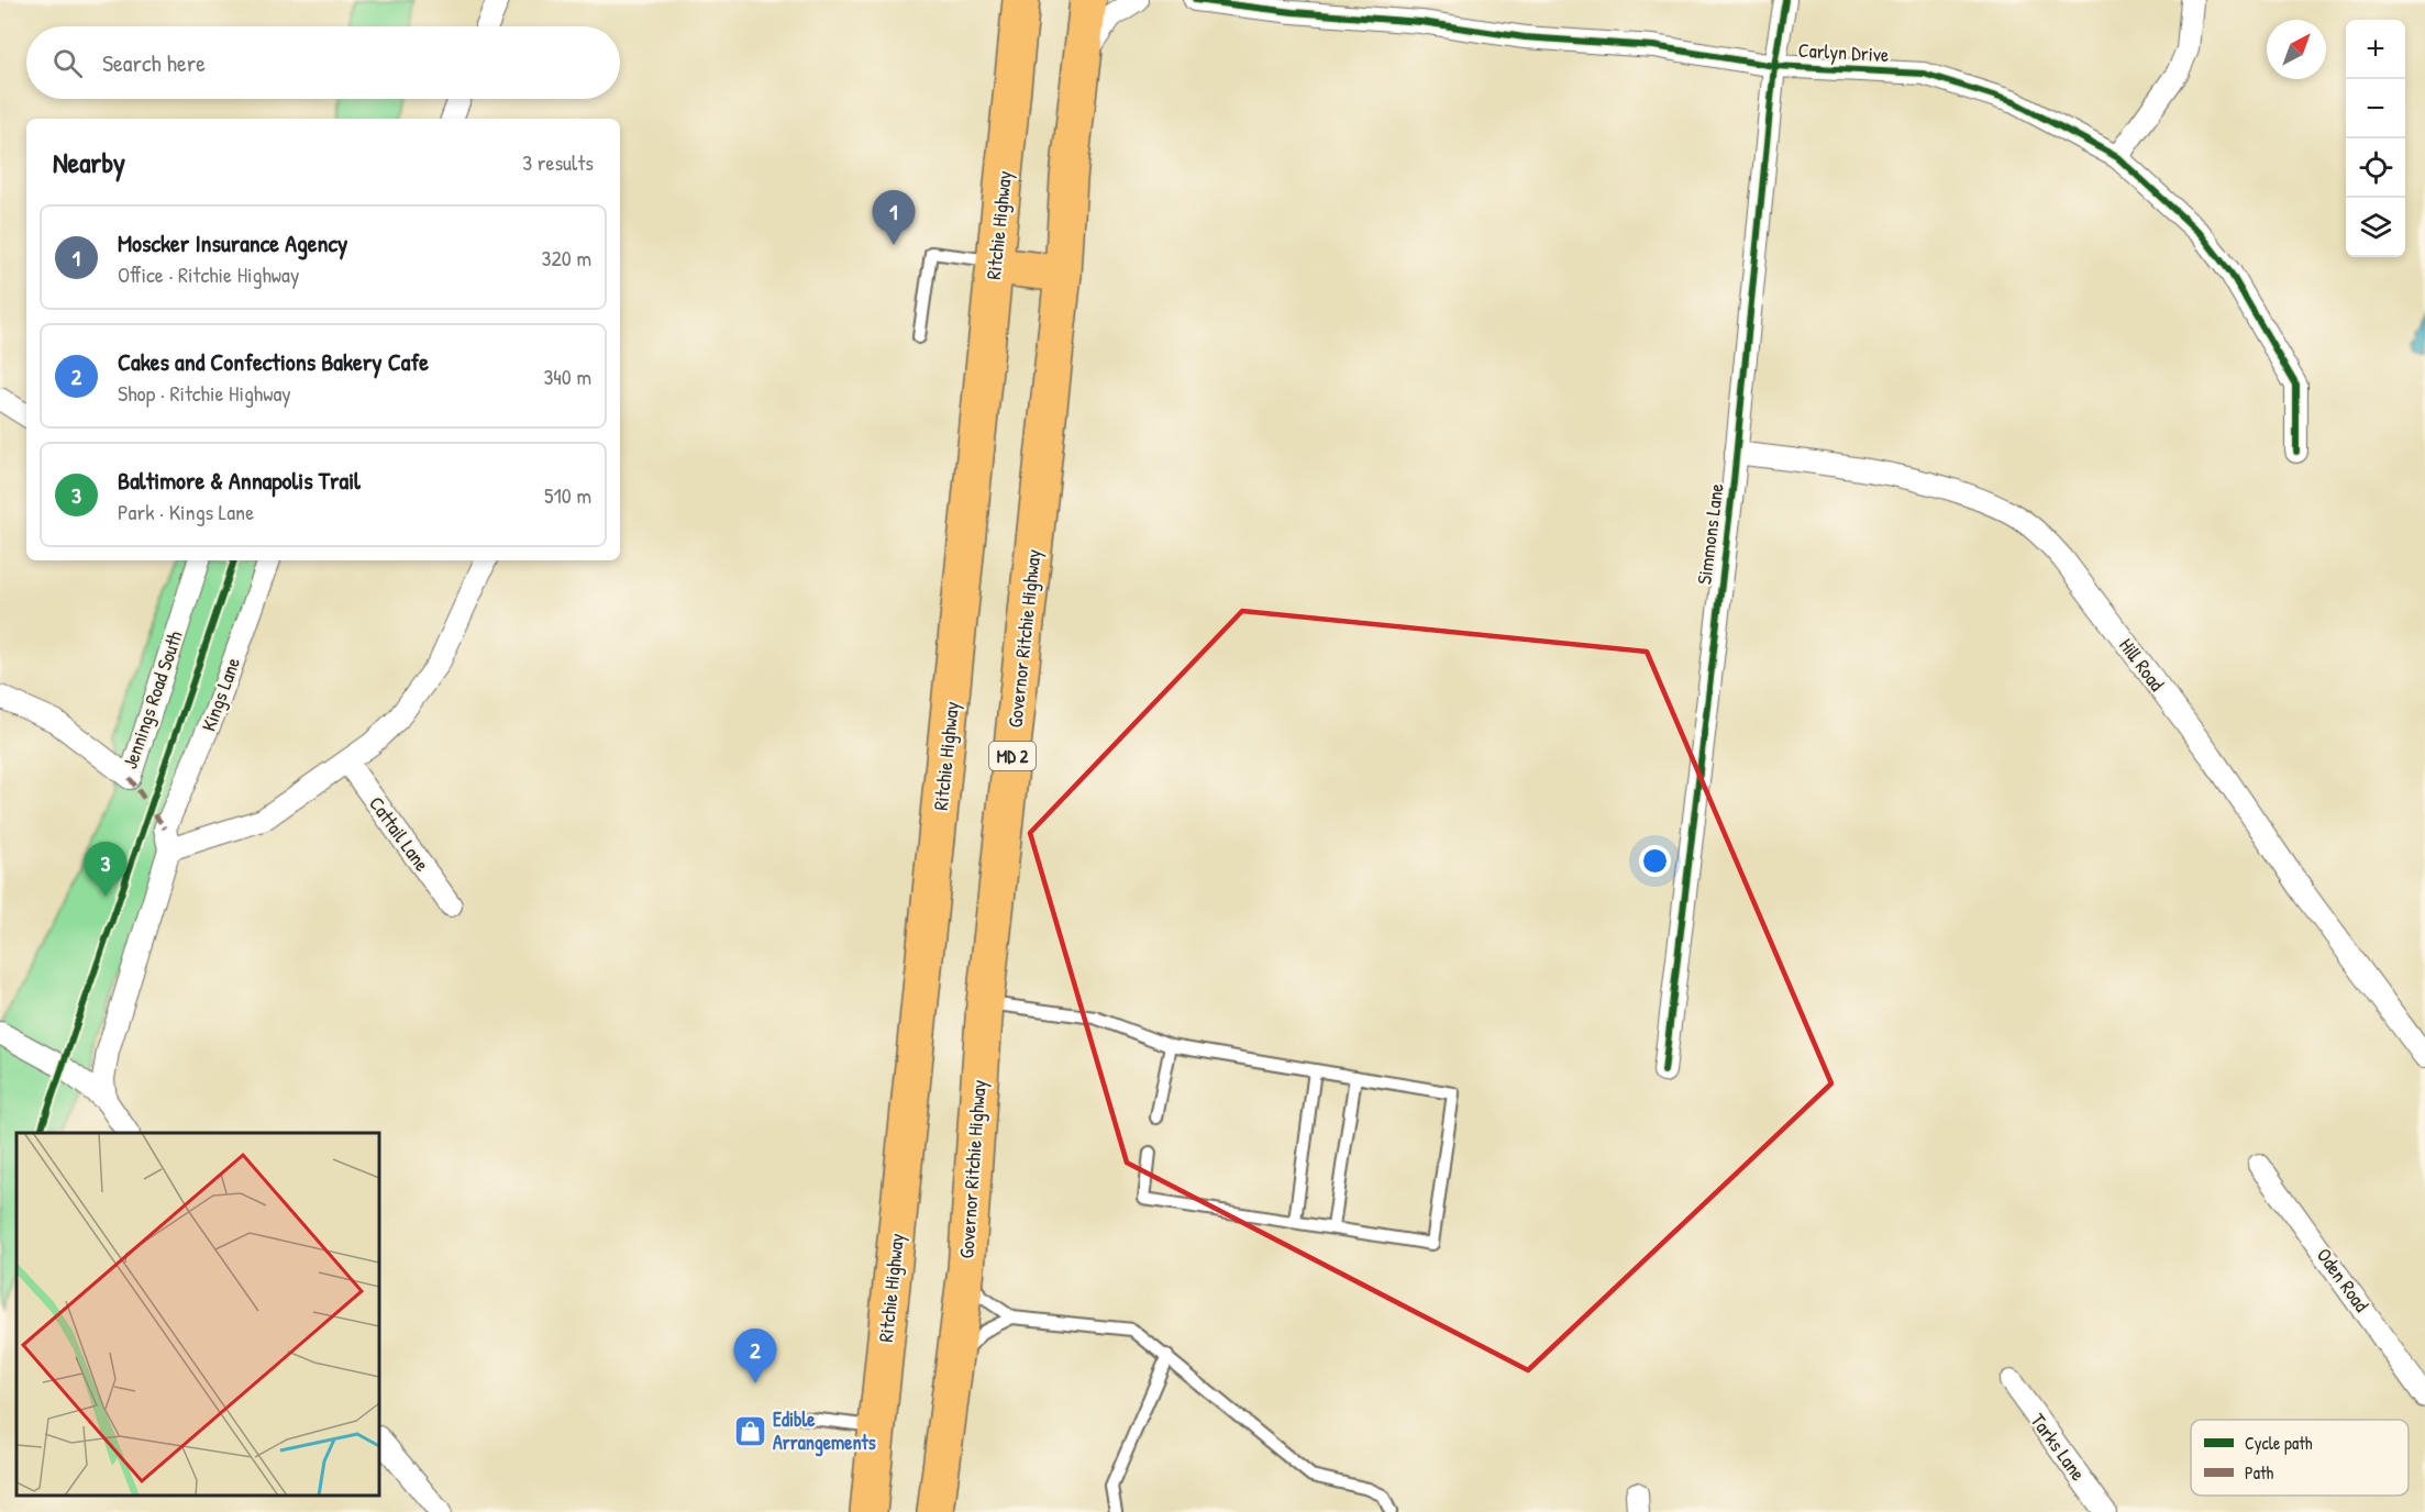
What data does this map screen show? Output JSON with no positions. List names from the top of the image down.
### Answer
{
  "streets": {
    "highway": ["Ritchie Highway", "Governor Ritchie Highway", "MD 2"],
    "street": [
      "Carlyn Drive",
      "Simmons Lane",
      "Hill Road",
      "Kings Lane",
      "Jennings Road South",
      "Cattail Lane",
      "Oden Road",
      "Tarks Lane"
    ]
  },
  "crossings": [
    ["Carlyn Drive", "Simmons Lane"],
    ["Simmons Lane", "Hill Road"]
  ],
  "places": {
    "shop": ["Edible Arrangements"]
  },
  "legend": ["Cycle path", "Path"],
  "north": "top right",
  "page": {
    "map_buttons": ["+", "−"],
    "search": "Search here",
    "heading": ["Nearby", "3 results"],
    "pins": ["1", "3", "2"],
    "list": [
      {
        "mark": "1",
        "name": "Moscker Insurance Agency",
        "note": "Office · Ritchie Highway",
        "value": "320 m"
      },
      {
        "mark": "2",
        "name": "Cakes and Confections Bakery Cafe",
        "note": "Shop · Ritchie Highway",
        "value": "340 m"
      },
      {
        "mark": "3",
        "name": "Baltimore & Annapolis Trail",
        "note": "Park · Kings Lane",
        "value": "510 m"
      }
    ]
  }
}
